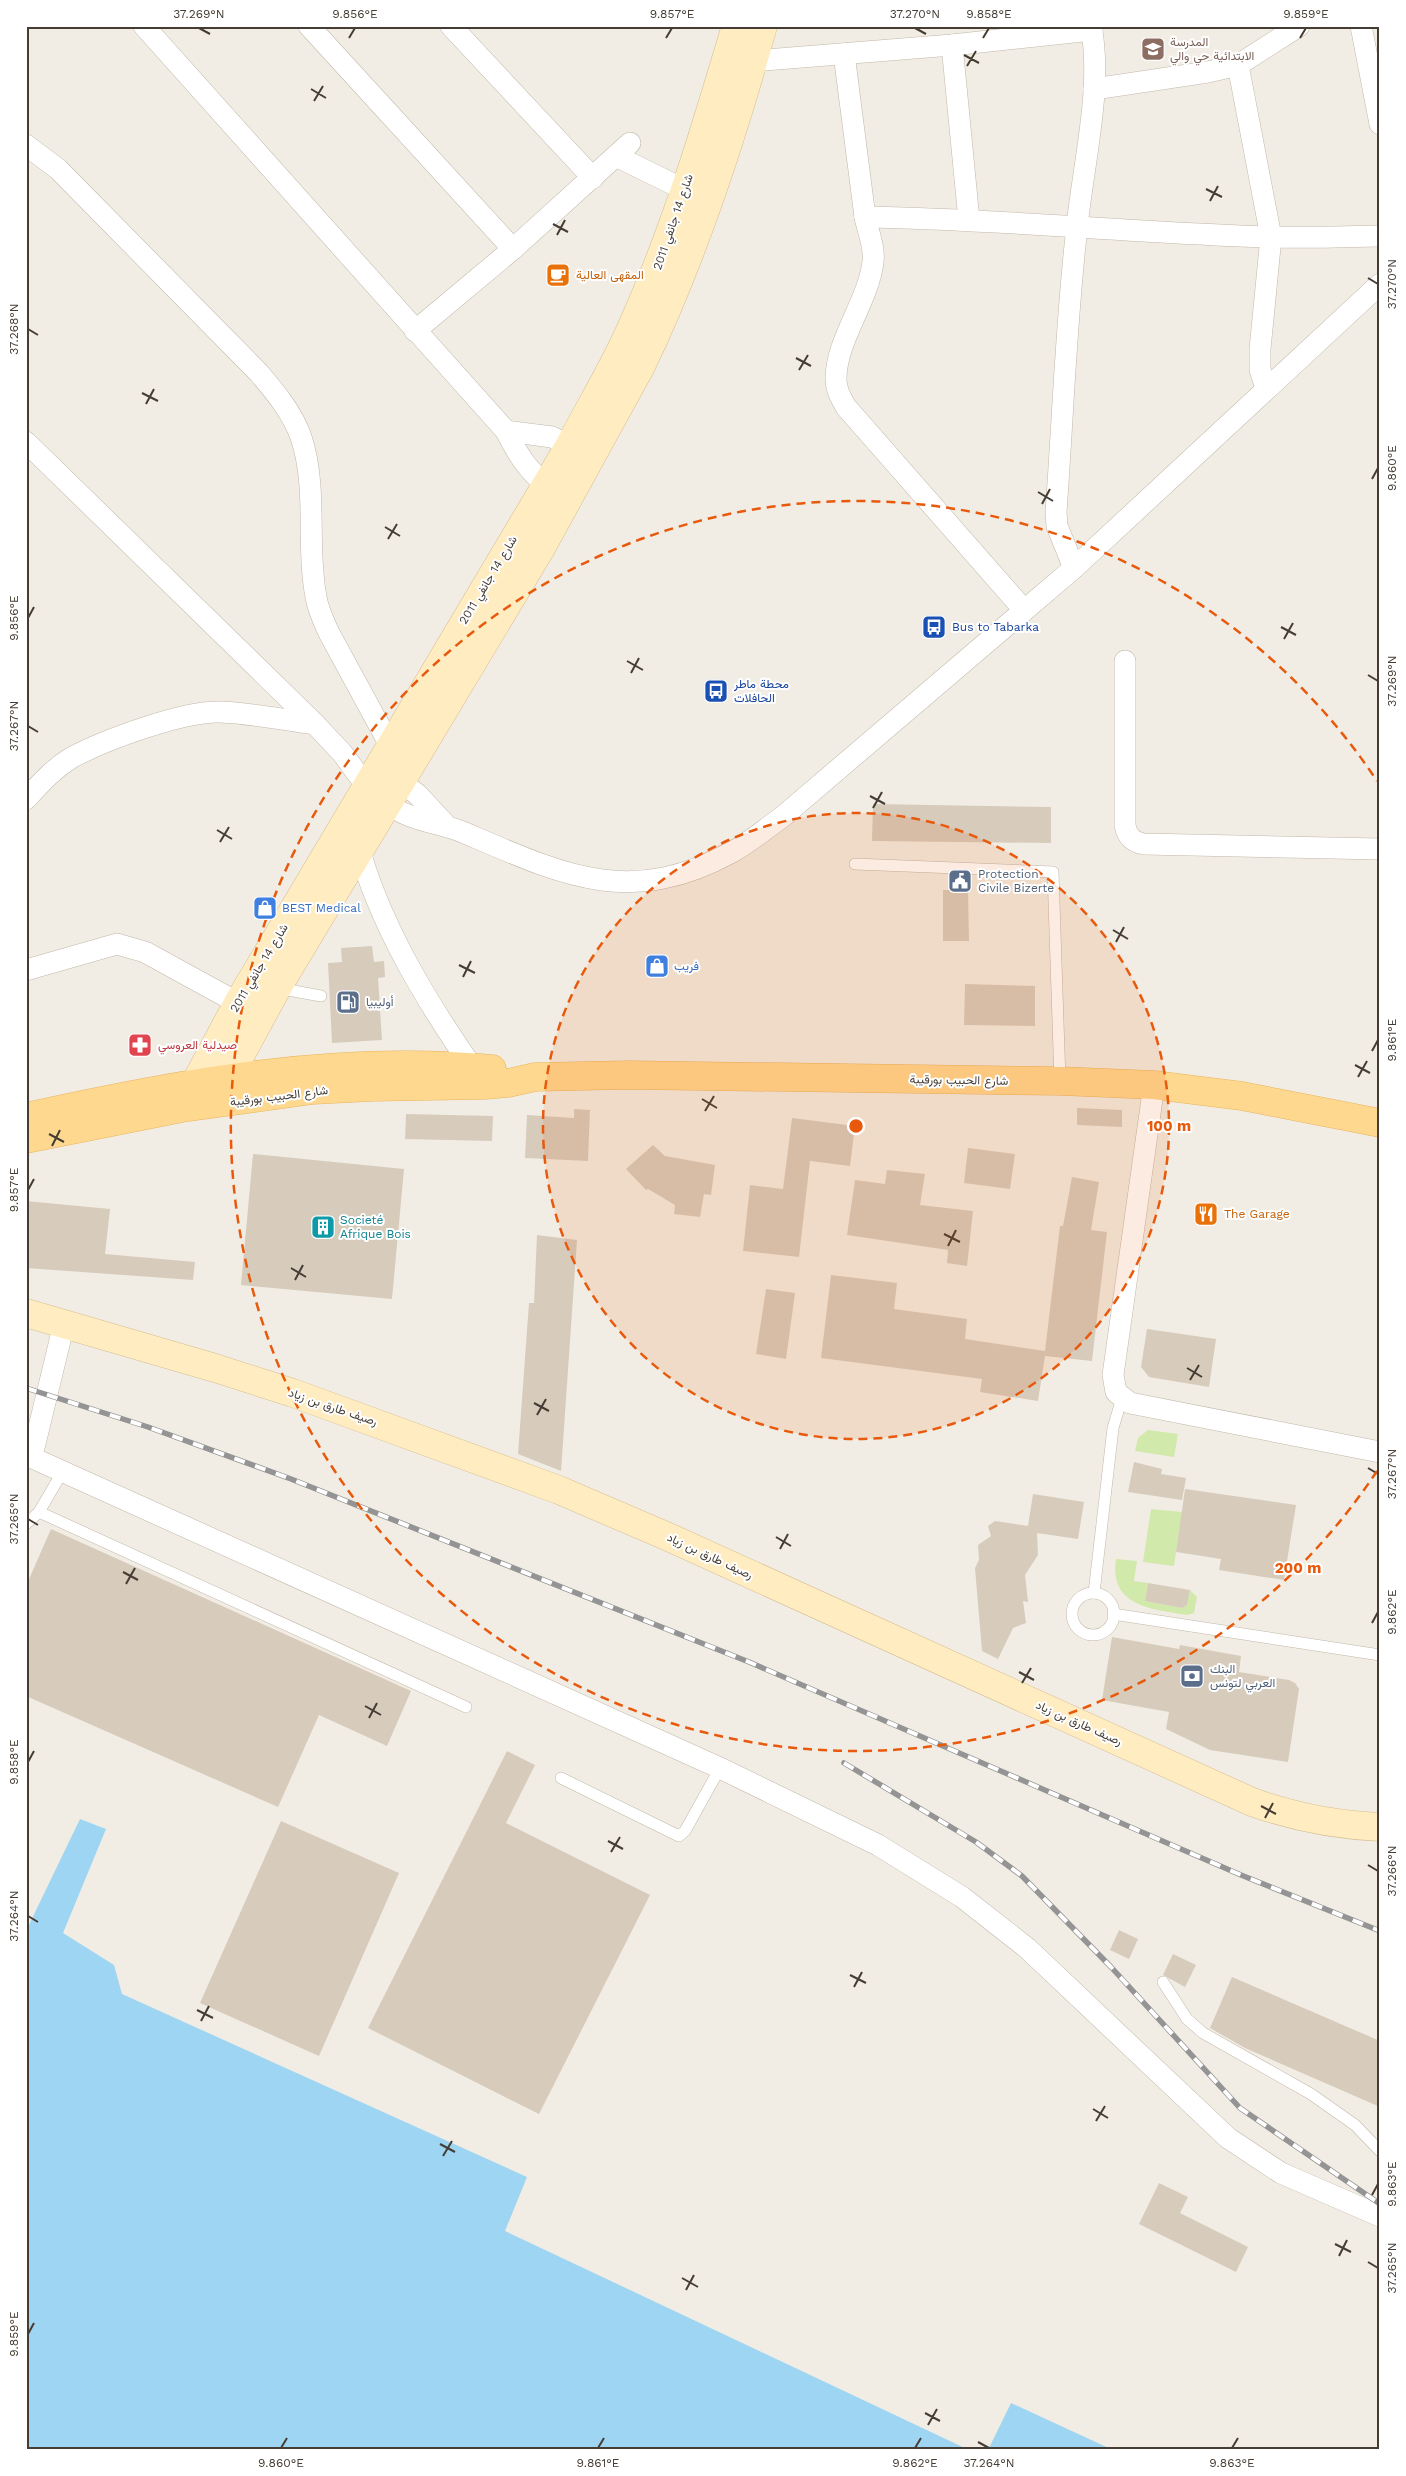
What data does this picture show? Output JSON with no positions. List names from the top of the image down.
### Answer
{
  "streets": {
    "main road": ["شارع 14 جانفي 2011", "شارع الحبيب بورقيبة", "رصيف طارق بن زياد"]
  },
  "crossings": [
    ["شارع 14 جانفي 2011", "شارع الحبيب بورقيبة"]
  ],
  "places": {
    "school or university": ["المدرسة الابتدائية حي والي"],
    "cafe": ["المقهى العالية"],
    "bus stop": ["Bus to Tabarka", "محطة ماطر الحافلات"],
    "public building": ["Protection Civile Bizerte"],
    "shop": ["BEST Medical", "فريب"],
    "fuel station": ["أوليبيا"],
    "pharmacy": ["صيدلية العروسي"],
    "restaurant": ["The Garage"],
    "building": ["Societé Afrique Bois"],
    "bank": ["البنك العربي لتونس"]
  },
  "coordinates": [
    "37.269°N",
    "9.856°E",
    "9.857°E",
    "37.270°N",
    "9.858°E",
    "9.859°E",
    "37.268°N",
    "9.860°E",
    "37.267°N",
    "9.861°E",
    "37.265°N",
    "9.862°E",
    "37.266°N",
    "37.264°N",
    "9.863°E"
  ],
  "rings": ["100 m", "200 m"]
}
